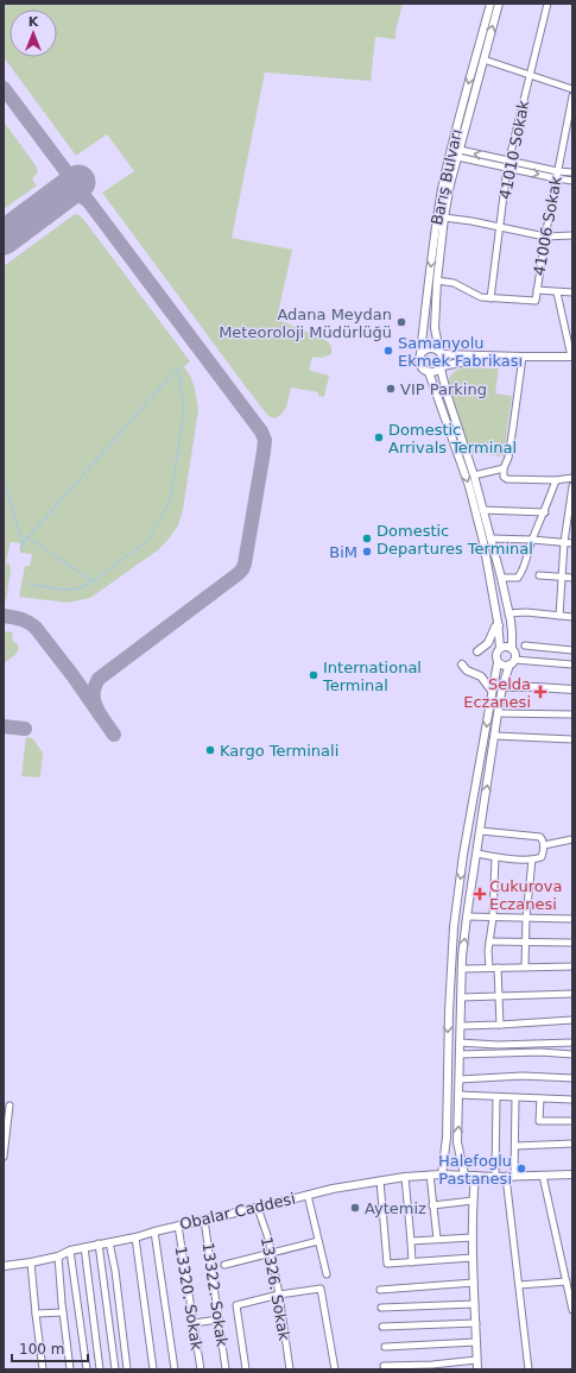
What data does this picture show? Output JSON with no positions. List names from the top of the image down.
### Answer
{
  "streets": {
    "main road": ["Barış Bulvarı", "Obalar Caddesi"],
    "street": [
      "41010 Sokak",
      "41006 Sokak",
      "13326. Sokak",
      "13322. Sokak",
      "13320. Sokak"
    ]
  },
  "crossings": [
    ["41010 Sokak", "41006 Sokak"],
    ["Obalar Caddesi", "13326. Sokak"],
    ["Obalar Caddesi", "13322. Sokak"],
    ["Obalar Caddesi", "13320. Sokak"]
  ],
  "places": {
    "other": [
      "Adana Meydan Meteoroloji Müdürlüğü",
      "Samanyolu Ekmek Fabrikası",
      "VIP Parking",
      "Domestic Arrivals Terminal",
      "Domestic Departures Terminal",
      "BiM",
      "International Terminal",
      "Kargo Terminali",
      "Halefoglu Pastanesi",
      "Aytemiz"
    ],
    "health": ["Selda Eczanesi", "Cukurova Eczanesi"]
  },
  "scale_bar": "100 m",
  "north": "top"
}
